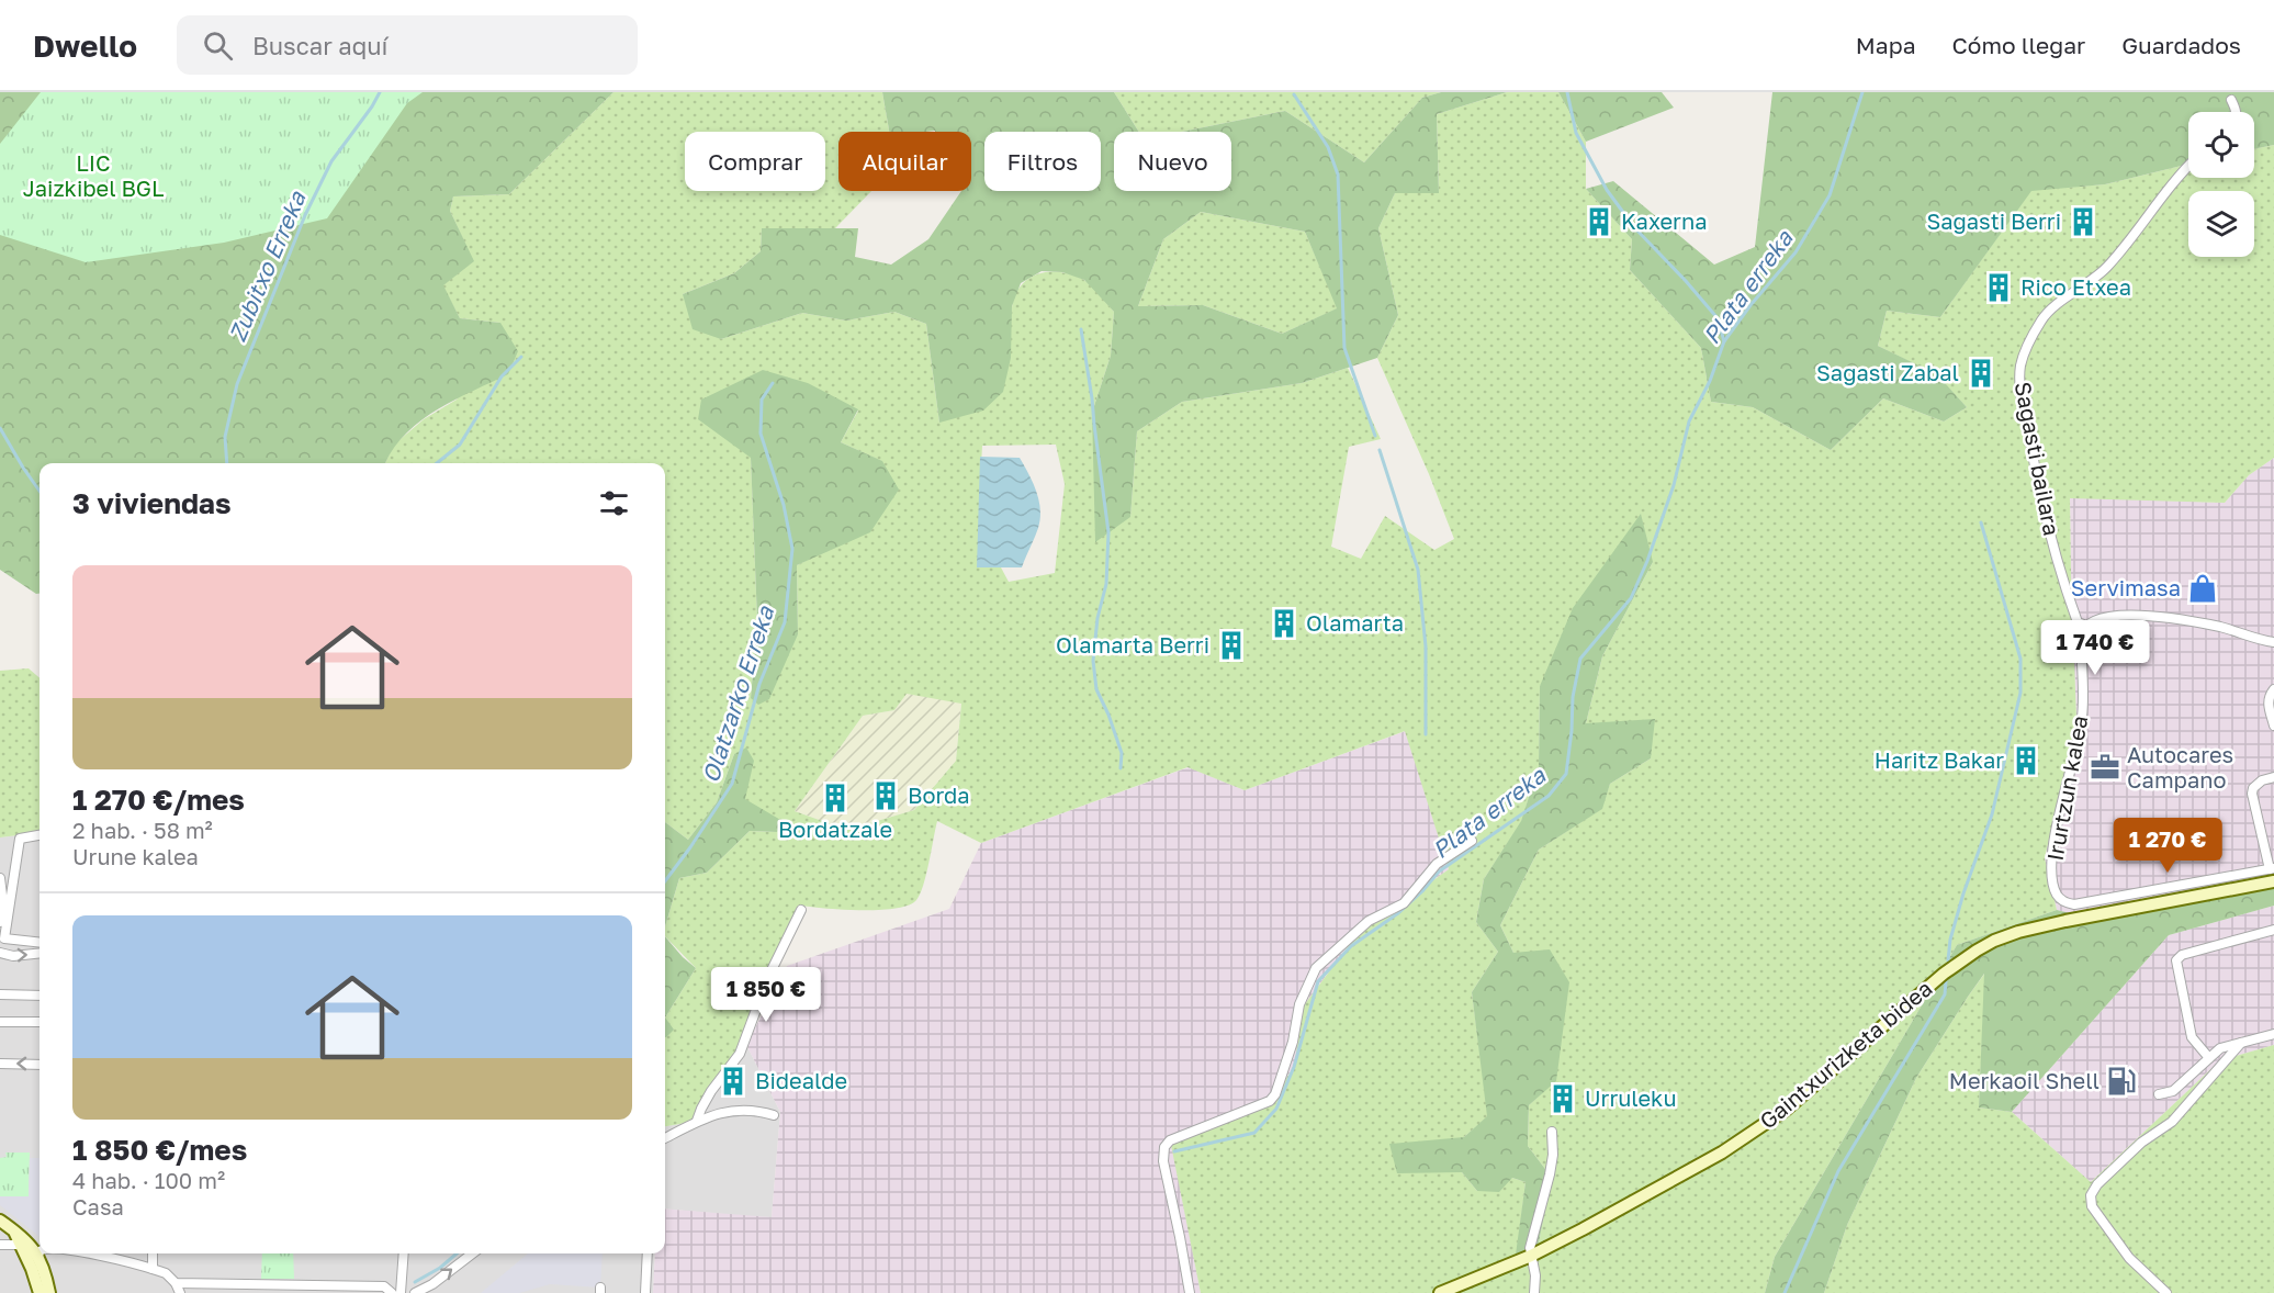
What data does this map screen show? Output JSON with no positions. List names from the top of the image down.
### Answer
{
  "streets": {
    "main road": ["Gaintxurizketa bidea"],
    "street": ["Sagasti bailara", "Irurtzun kalea"]
  },
  "crossings": [
    ["Sagasti bailara", "Irurtzun kalea"],
    ["Irurtzun kalea", "Gaintxurizketa bidea"]
  ],
  "water": ["Zubitxo Erreka", "Plata erreka", "Olatzarko Erreka"],
  "parks": ["LIC Jaizkibel BGL"],
  "places": {
    "building": [
      "Kaxerna",
      "Sagasti Berri",
      "Rico Etxea",
      "Sagasti Zabal",
      "Olamarta",
      "Olamarta Berri",
      "Haritz Bakar",
      "Borda",
      "Bordatzale",
      "Bidealde",
      "Urruleku"
    ],
    "shop": ["Servimasa"],
    "office": ["Autocares Campano"],
    "fuel station": ["Merkaoil Shell"]
  },
  "page": {
    "header": "Dwello",
    "search": "Buscar aquí",
    "nav": ["Mapa", "Cómo llegar", "Guardados"],
    "chip": [
      "Comprar",
      "Alquilar",
      "Filtros",
      "Nuevo"
    ],
    "heading": "3 viviendas",
    "list": [
      {
        "name": "1 270 €/mes",
        "note": "2 hab. · 58 m² · Urune kalea"
      },
      {
        "name": "1 850 €/mes",
        "note": "4 hab. · 100 m² · Casa"
      }
    ],
    "price": ["1 740 €", "1 270 €", "1 850 €"]
  }
}
